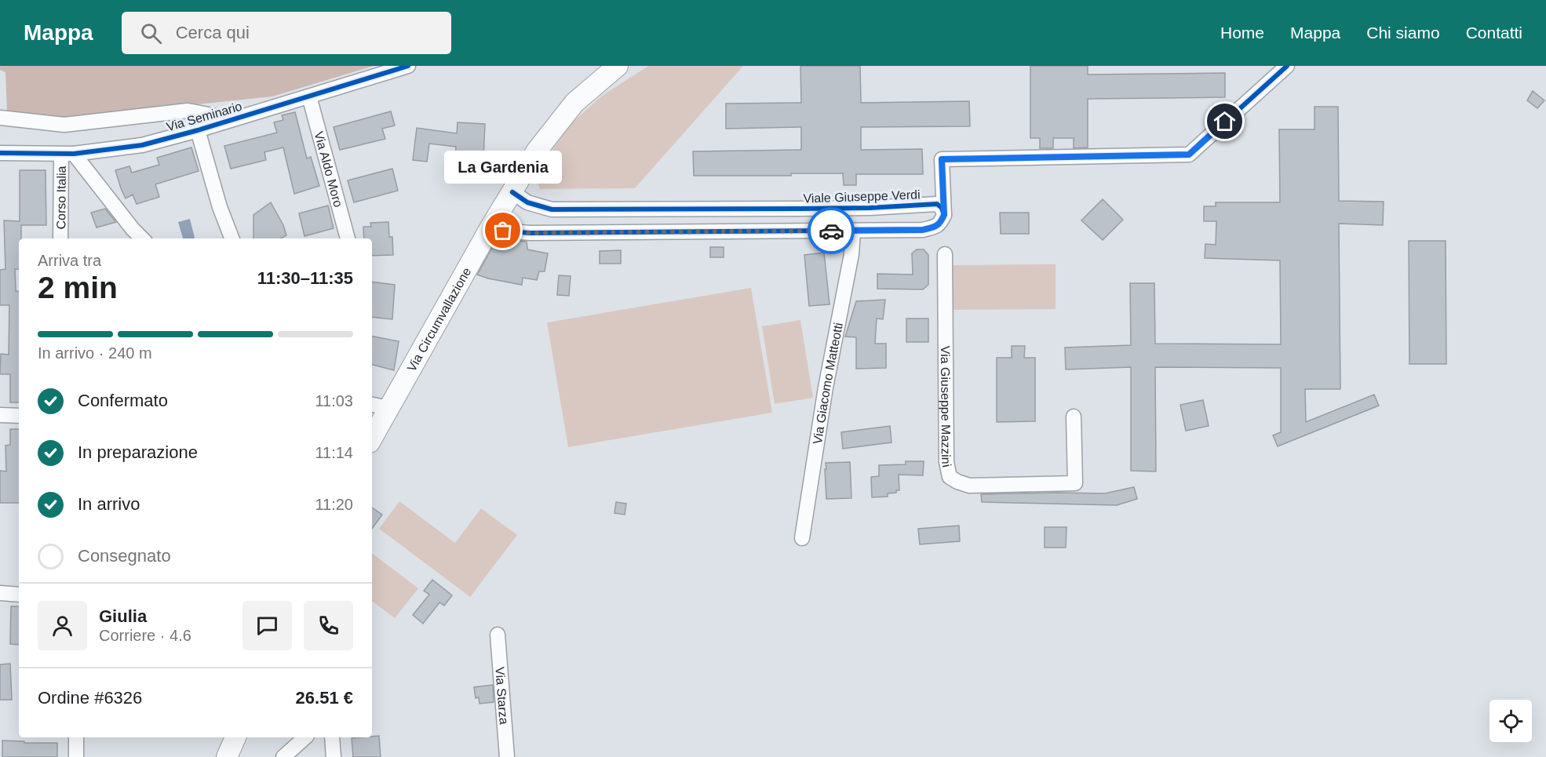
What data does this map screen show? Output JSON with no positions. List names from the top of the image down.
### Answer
{
  "streets": {
    "street": [
      "Via Seminario",
      "Via Aldo Moro",
      "Viale Giuseppe Verdi",
      "Corso Italia",
      "Via Circumvallazione",
      "Via Giacomo Matteotti",
      "Via Giuseppe Mazzini",
      "Via Starza"
    ]
  },
  "crossings": [
    ["Via Seminario", "Via Aldo Moro"],
    ["Via Seminario", "Corso Italia"],
    ["Viale Giuseppe Verdi", "Via Circumvallazione"]
  ],
  "places": ["La Gardenia"],
  "page": {
    "header": "Mappa",
    "search": "Cerca qui",
    "nav": [
      "Home",
      "Mappa",
      "Chi siamo",
      "Contatti"
    ],
    "bubble": "La Gardenia",
    "heading": ["2 min", "Arriva tra", "11:30–11:35"],
    "panel": [
      "Giulia",
      "Corriere · 4.6",
      "Ordine #6326",
      "26.51 €"
    ],
    "bar": "In arrivo · 240 m",
    "list": [
      ["Confermato", "11:03"],
      ["In preparazione", "11:14"],
      ["In arrivo", "11:20"],
      "Consegnato"
    ]
  }
}
